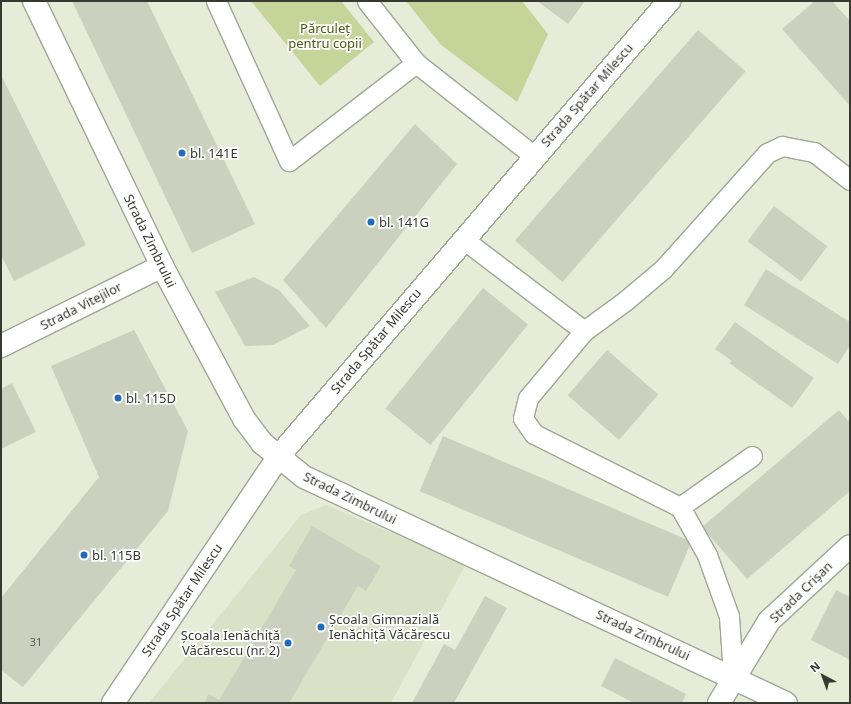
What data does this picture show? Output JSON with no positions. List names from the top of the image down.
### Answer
{
  "streets": {
    "street": [
      "Strada Spătar Milescu",
      "Strada Zimbrului",
      "Strada Vitejilor",
      "Strada Crișan"
    ]
  },
  "crossings": [
    ["Strada Spătar Milescu", "Strada Zimbrului"],
    ["Strada Zimbrului", "Strada Vitejilor"],
    ["Strada Zimbrului", "Strada Crișan"]
  ],
  "parks": ["Părculeț pentru copii"],
  "places": [
    "bl. 141E",
    "bl. 141G",
    "bl. 115D",
    "bl. 115B",
    "Școala Gimnazială Ienăchiță Văcărescu",
    "Școala Ienăchiță Văcărescu (nr. 2)"
  ],
  "house_numbers": ["31"],
  "north": "top left"
}
